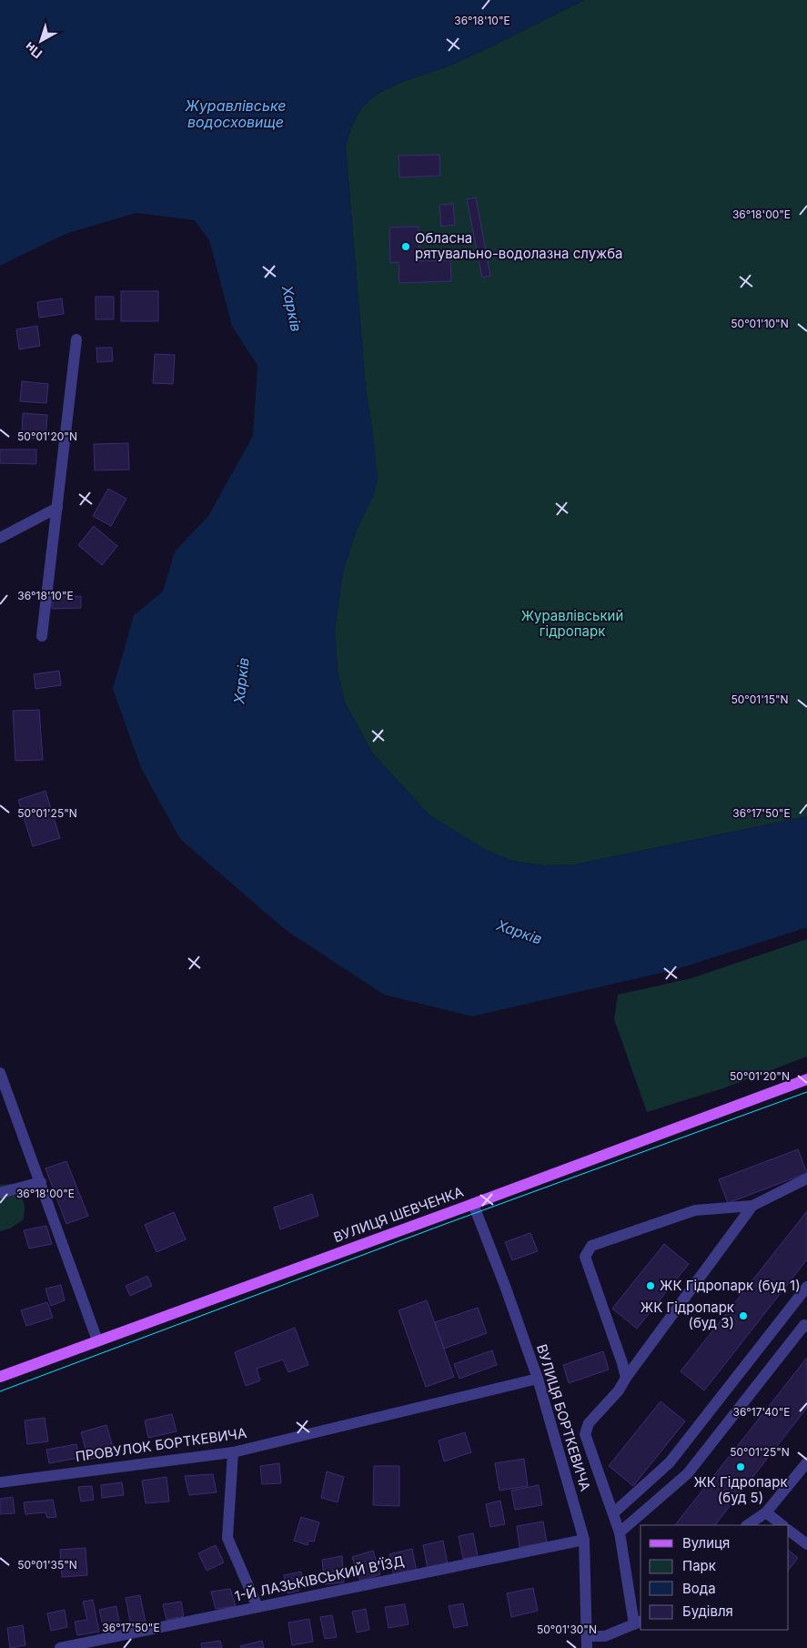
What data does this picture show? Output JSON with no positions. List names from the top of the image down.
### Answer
{
  "streets": {
    "main road": ["ВУЛИЦЯ ШЕВЧЕНКА"],
    "street": ["ВУЛИЦЯ БОРТКЕВИЧА", "ПРОВУЛОК БОРТКЕВИЧА", "1-Й ЛАЗЬКІВСЬКИЙ В’ЇЗД"]
  },
  "crossings": [
    ["ВУЛИЦЯ ШЕВЧЕНКА", "ВУЛИЦЯ БОРТКЕВИЧА"],
    ["ВУЛИЦЯ БОРТКЕВИЧА", "ПРОВУЛОК БОРТКЕВИЧА"],
    ["ВУЛИЦЯ БОРТКЕВИЧА", "1-Й ЛАЗЬКІВСЬКИЙ В’ЇЗД"]
  ],
  "water": ["Журавлівське водосховище", "Харків"],
  "parks": ["Журавлівський гідропарк"],
  "places": [
    "Обласна рятувально-водолазна служба",
    "ЖК Гідропарк (буд 1)",
    "ЖК Гідропарк (буд 3)",
    "ЖК Гідропарк (буд 5)"
  ],
  "legend": [
    "Вулиця",
    "Парк",
    "Вода",
    "Будівля"
  ],
  "north": "bottom left",
  "coordinates": [
    "36°18'10\"E",
    "36°18'00\"E",
    "50°01'10\"N",
    "50°01'20\"N",
    "50°01'15\"N",
    "50°01'25\"N",
    "36°17'50\"E",
    "36°17'40\"E",
    "50°01'35\"N",
    "50°01'30\"N"
  ]
}
